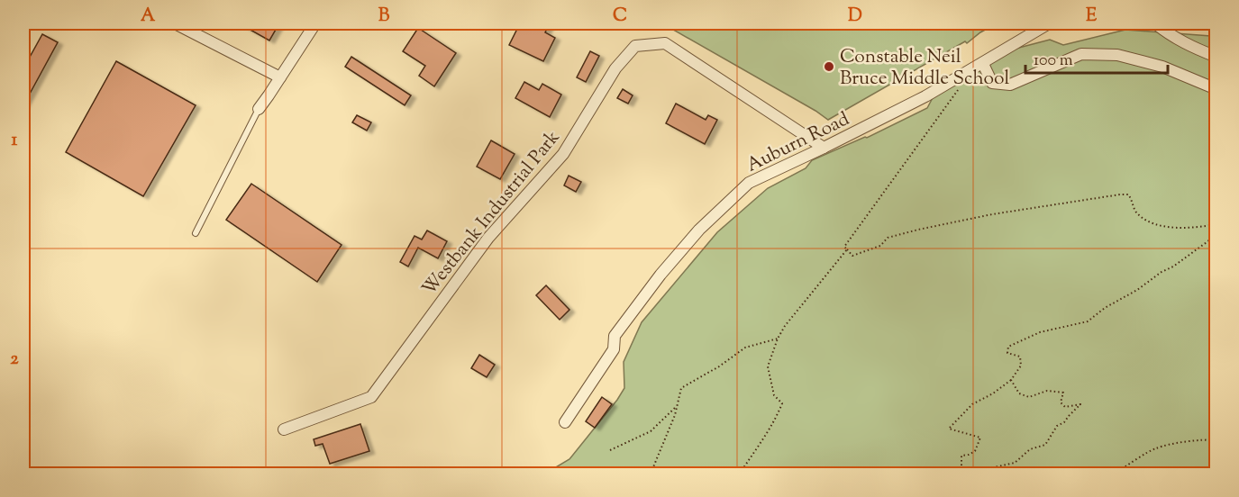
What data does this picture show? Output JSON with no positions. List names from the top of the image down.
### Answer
{
  "streets": {
    "street": ["Auburn Road", "Westbank Industrial Park"]
  },
  "crossings": [
    ["Auburn Road", "Westbank Industrial Park"]
  ],
  "places": ["Constable Neil Bruce Middle School"],
  "scale_bar": "100 m",
  "grid": {
    "columns": [
      "A",
      "B",
      "C",
      "D",
      "E"
    ],
    "rows": ["1", "2"]
  }
}
